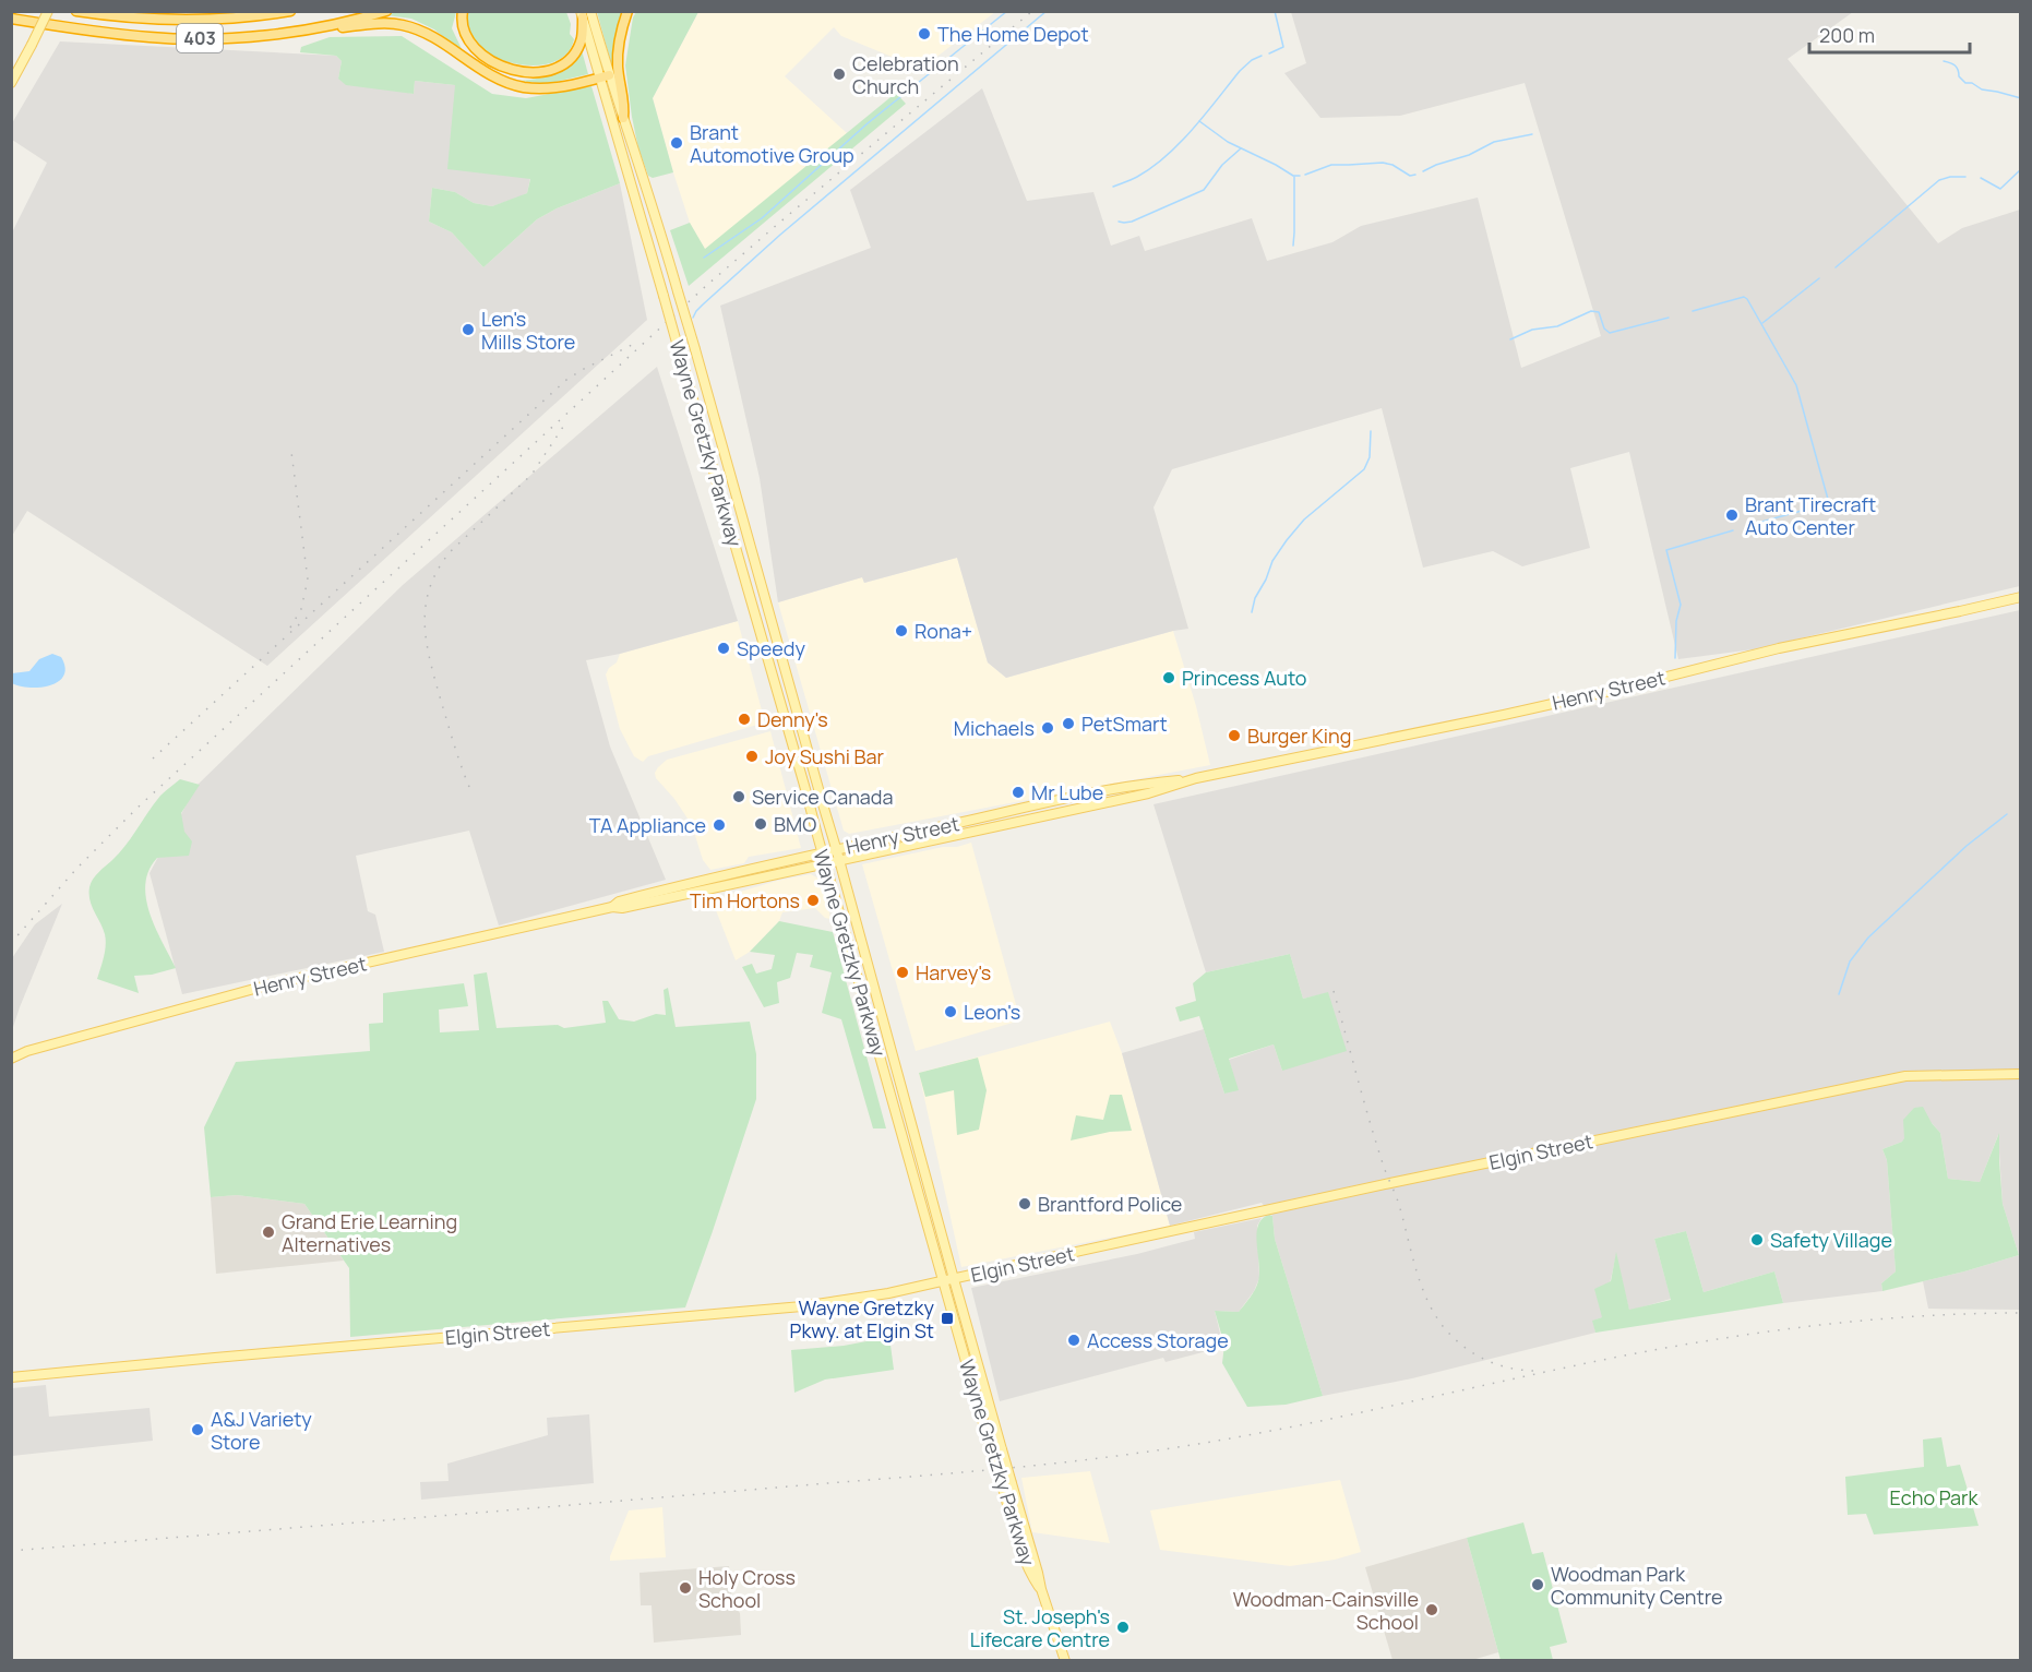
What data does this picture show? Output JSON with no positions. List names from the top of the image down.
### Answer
{
  "streets": {
    "highway": ["403"],
    "main road": ["Wayne Gretzky Parkway", "Henry Street", "Elgin Street"]
  },
  "crossings": [
    ["Wayne Gretzky Parkway", "Henry Street"],
    ["Wayne Gretzky Parkway", "Elgin Street"]
  ],
  "parks": ["Echo Park"],
  "places": {
    "other": [
      "The Home Depot",
      "Celebration Church",
      "Brant Automotive Group",
      "Len's Mills Store",
      "Brant Tirecraft Auto Center",
      "Rona+",
      "Speedy",
      "Princess Auto",
      "Denny's",
      "PetSmart",
      "Michaels",
      "Burger King",
      "Joy Sushi Bar",
      "Mr Lube",
      "Service Canada",
      "BMO",
      "TA Appliance",
      "Tim Hortons",
      "Harvey's",
      "Leon's",
      "Brantford Police",
      "Grand Erie Learning Alternatives",
      "Safety Village",
      "Access Storage",
      "A&J Variety Store",
      "Woodman Park Community Centre",
      "Holy Cross School",
      "Woodman-Cainsville School",
      "St. Joseph's Lifecare Centre"
    ],
    "transit": ["Wayne Gretzky Pkwy. at Elgin St"]
  },
  "scale_bar": "200 m"
}
